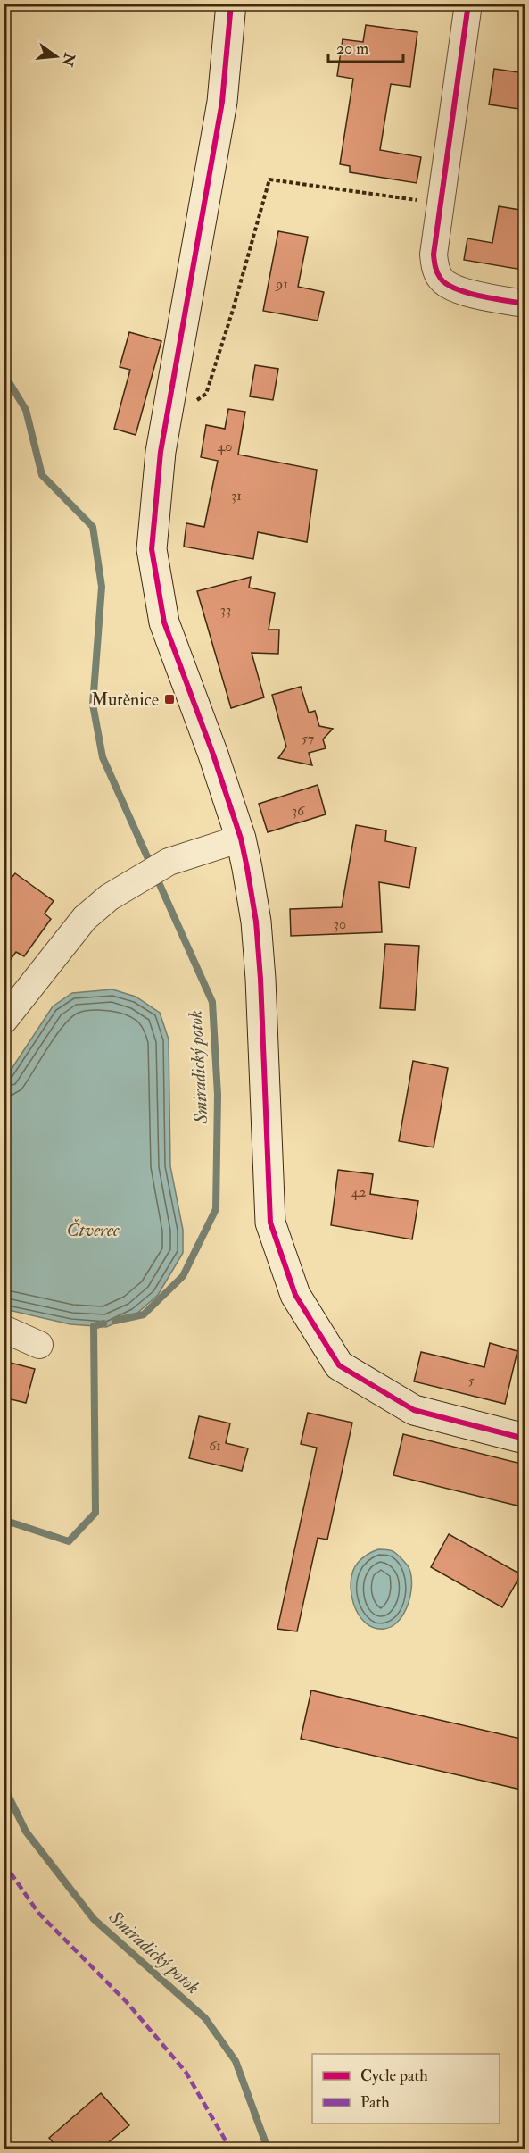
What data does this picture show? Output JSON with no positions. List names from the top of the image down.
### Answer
{
  "water": ["Smiradický potok", "Čtverec"],
  "places": {
    "transit": ["Mutěnice"]
  },
  "house_numbers": [
    "91",
    "40",
    "31",
    "33",
    "57",
    "36",
    "30",
    "42",
    "5",
    "61"
  ],
  "legend": ["Cycle path", "Path"],
  "scale_bar": "20 m",
  "north": "right"
}
